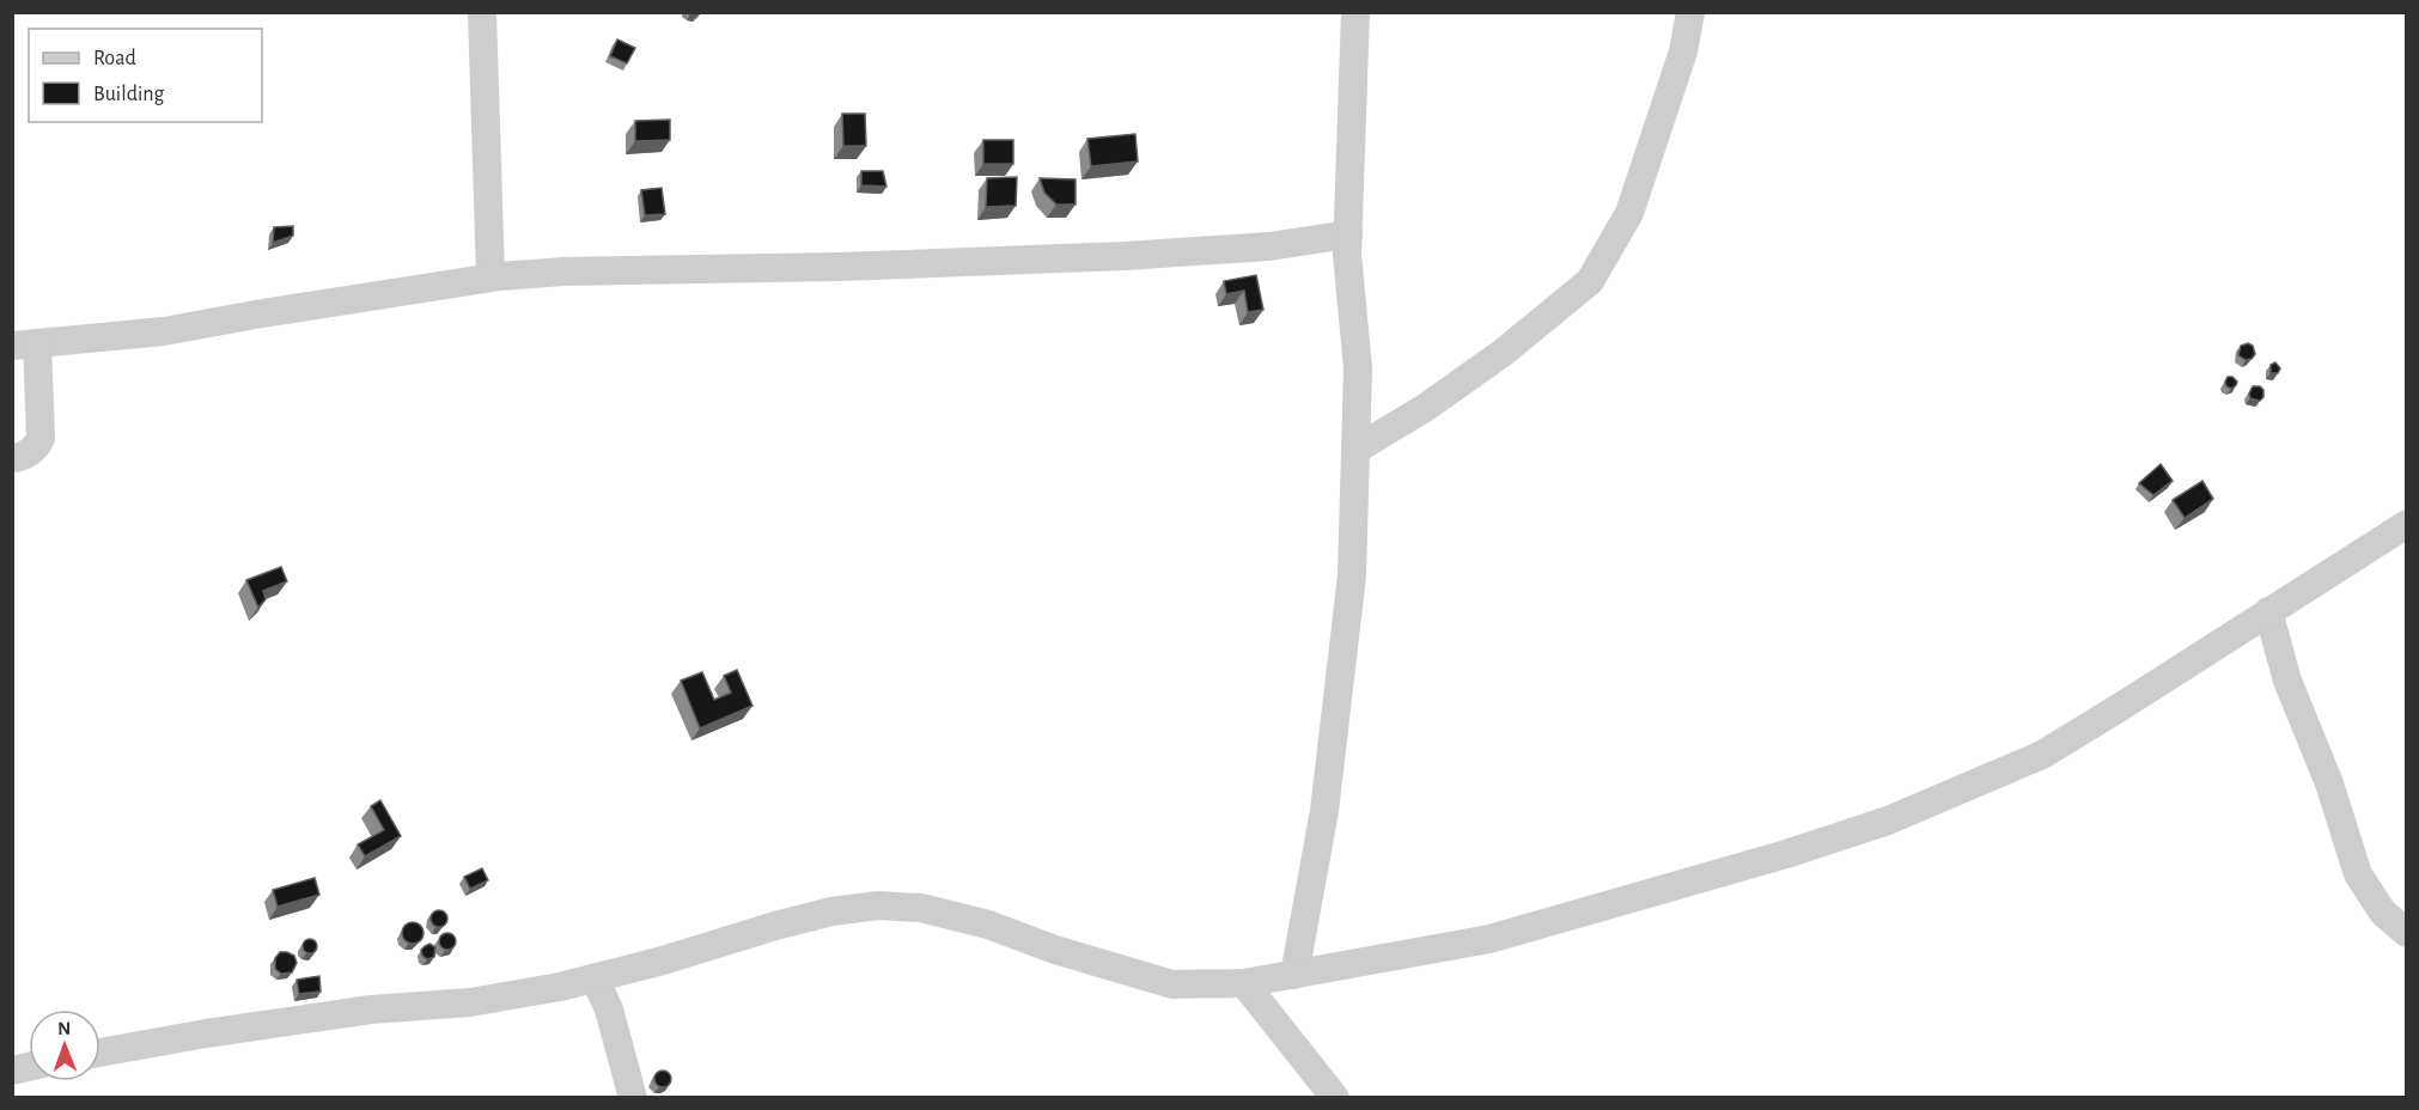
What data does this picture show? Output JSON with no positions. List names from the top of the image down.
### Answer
{
  "legend": ["Road", "Building"],
  "north": "top"
}
